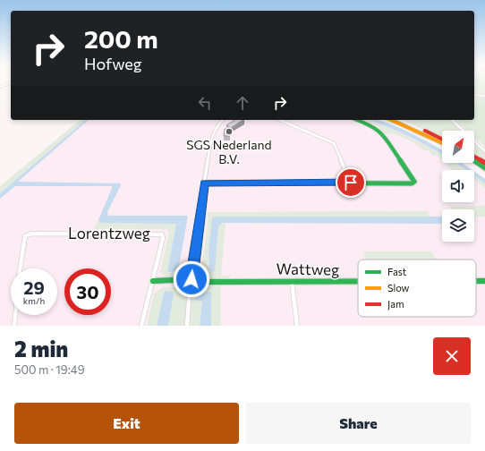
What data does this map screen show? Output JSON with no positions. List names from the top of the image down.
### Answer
{
  "streets": {
    "street": ["Lorentzweg", "Wattweg"]
  },
  "crossings": [
    ["Lorentzweg", "Wattweg"]
  ],
  "places": ["SGS Nederland B.V."],
  "legend": ["Fast", "Slow", "Jam"],
  "north": "top right",
  "page": {
    "turn": ["200 m", "Hofweg"],
    "speed": "29 km/h",
    "limit": "30",
    "heading": ["2 min", "500 m · 19:49"],
    "buttons": ["Exit", "Share"]
  }
}
